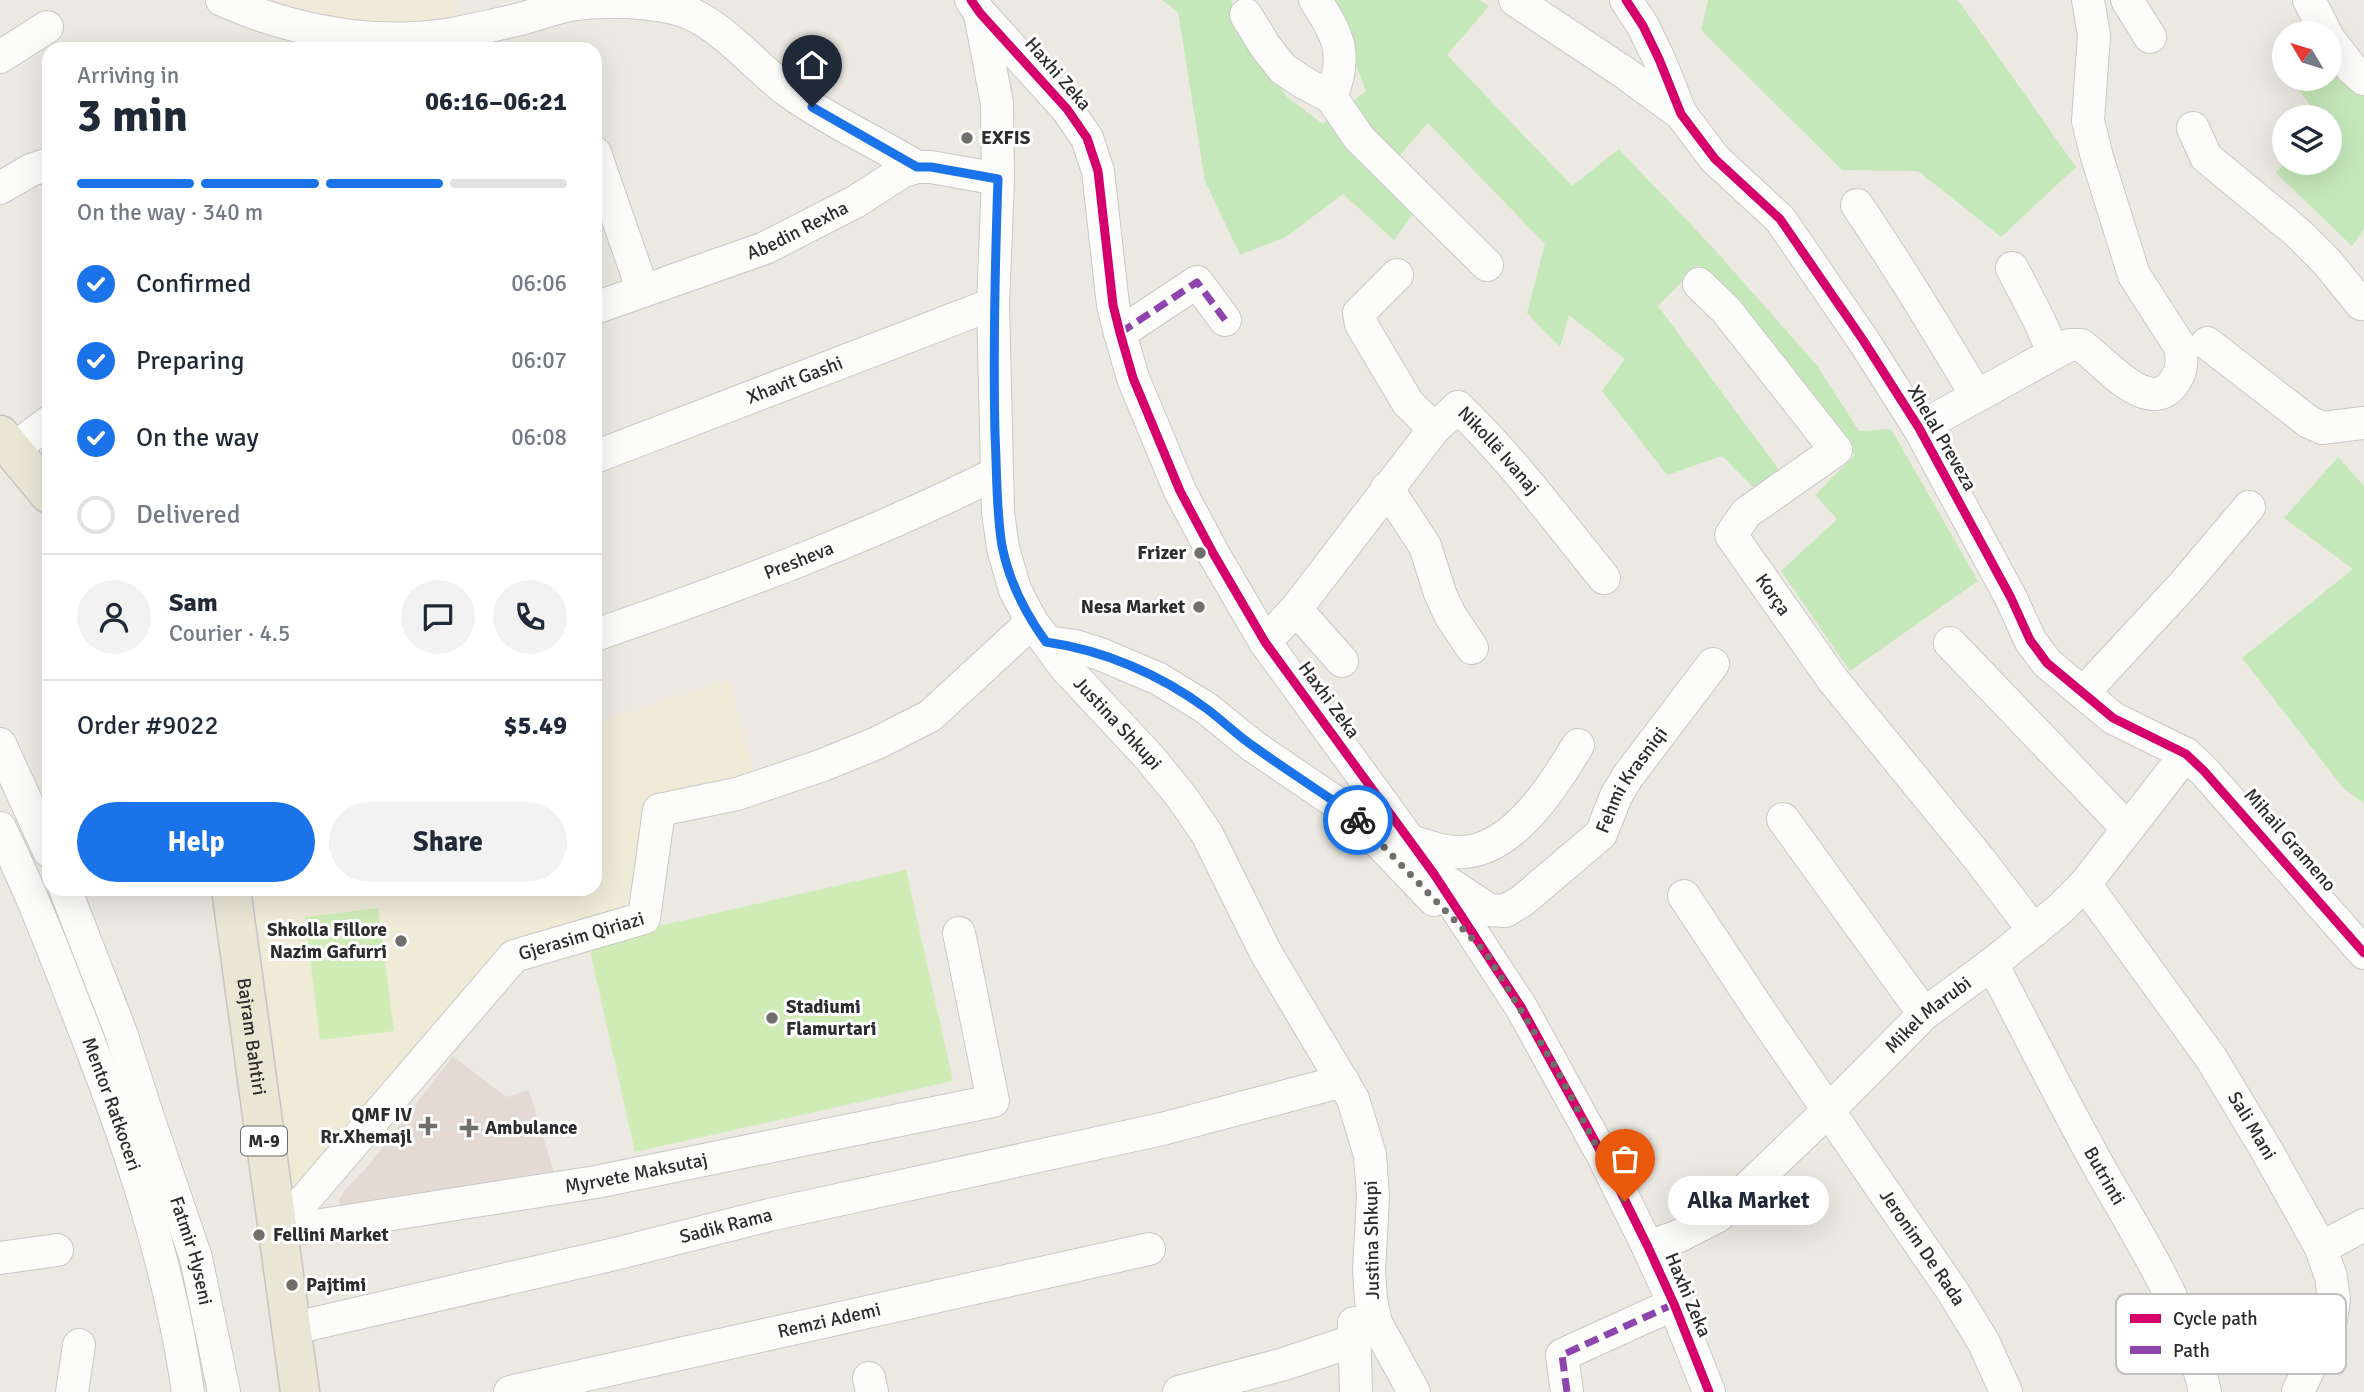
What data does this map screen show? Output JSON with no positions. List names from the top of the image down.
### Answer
{
  "streets": {
    "main road": ["Bajram Bahtiri", "M-9"],
    "street": [
      "Haxhi Zeka",
      "Abedin Rexha",
      "Xhavit Gashi",
      "Xhelal Preveza",
      "Nikollë Ivanaj",
      "Presheva",
      "Korça",
      "Justina Shkupi",
      "Fehmi Krasniqi",
      "Mihail Grameno",
      "Gjerasim Qiriazi",
      "Mikel Marubi",
      "Mentor Ratkoceri",
      "Sali Mani",
      "Myrvete Maksutaj",
      "Butrinti",
      "Sadik Rama",
      "Jeronim De Rada",
      "Fatmir Hyseni",
      "Remzi Ademi"
    ]
  },
  "crossings": [
    ["Haxhi Zeka", "Nikollë Ivanaj"],
    ["Haxhi Zeka", "Justina Shkupi"],
    ["Haxhi Zeka", "Fehmi Krasniqi"],
    ["Haxhi Zeka", "Mikel Marubi"],
    ["Xhavit Gashi", "Justina Shkupi"],
    ["Xhelal Preveza", "Mihail Grameno"],
    ["Xhelal Preveza", "Mikel Marubi"],
    ["Presheva", "Justina Shkupi"],
    ["Korça", "Mikel Marubi"],
    ["Justina Shkupi", "Gjerasim Qiriazi"],
    ["Justina Shkupi", "Sadik Rama"],
    ["Mihail Grameno", "Mikel Marubi"],
    ["Gjerasim Qiriazi", "Bajram Bahtiri"],
    ["Gjerasim Qiriazi", "Myrvete Maksutaj"],
    ["Mikel Marubi", "Sali Mani"],
    ["Mikel Marubi", "Butrinti"],
    ["Mikel Marubi", "Jeronim De Rada"],
    ["Bajram Bahtiri", "Myrvete Maksutaj"],
    ["Bajram Bahtiri", "Sadik Rama"],
    ["Mentor Ratkoceri", "Fatmir Hyseni"]
  ],
  "places": {
    "other": [
      "EXFIS",
      "Frizer",
      "Nesa Market",
      "Shkolla Fillore Nazim Gafurri",
      "Stadiumi Flamurtari",
      "Alka Market",
      "Fellini Market",
      "Pajtimi"
    ],
    "health": ["QMF IV Rr.Xhemajl", "Ambulance"]
  },
  "legend": ["Cycle path", "Path"],
  "north": "top left",
  "page": {
    "heading": ["3 min", "Arriving in", "06:16–06:21"],
    "panel": [
      "Sam",
      "Courier · 4.5",
      "Order #9022",
      "$5.49"
    ],
    "bar": "On the way · 340 m",
    "list": [
      ["Confirmed", "06:06"],
      ["Preparing", "06:07"],
      ["On the way", "06:08"],
      "Delivered"
    ],
    "buttons": ["Help", "Share"],
    "bubble": "Alka Market"
  }
}
